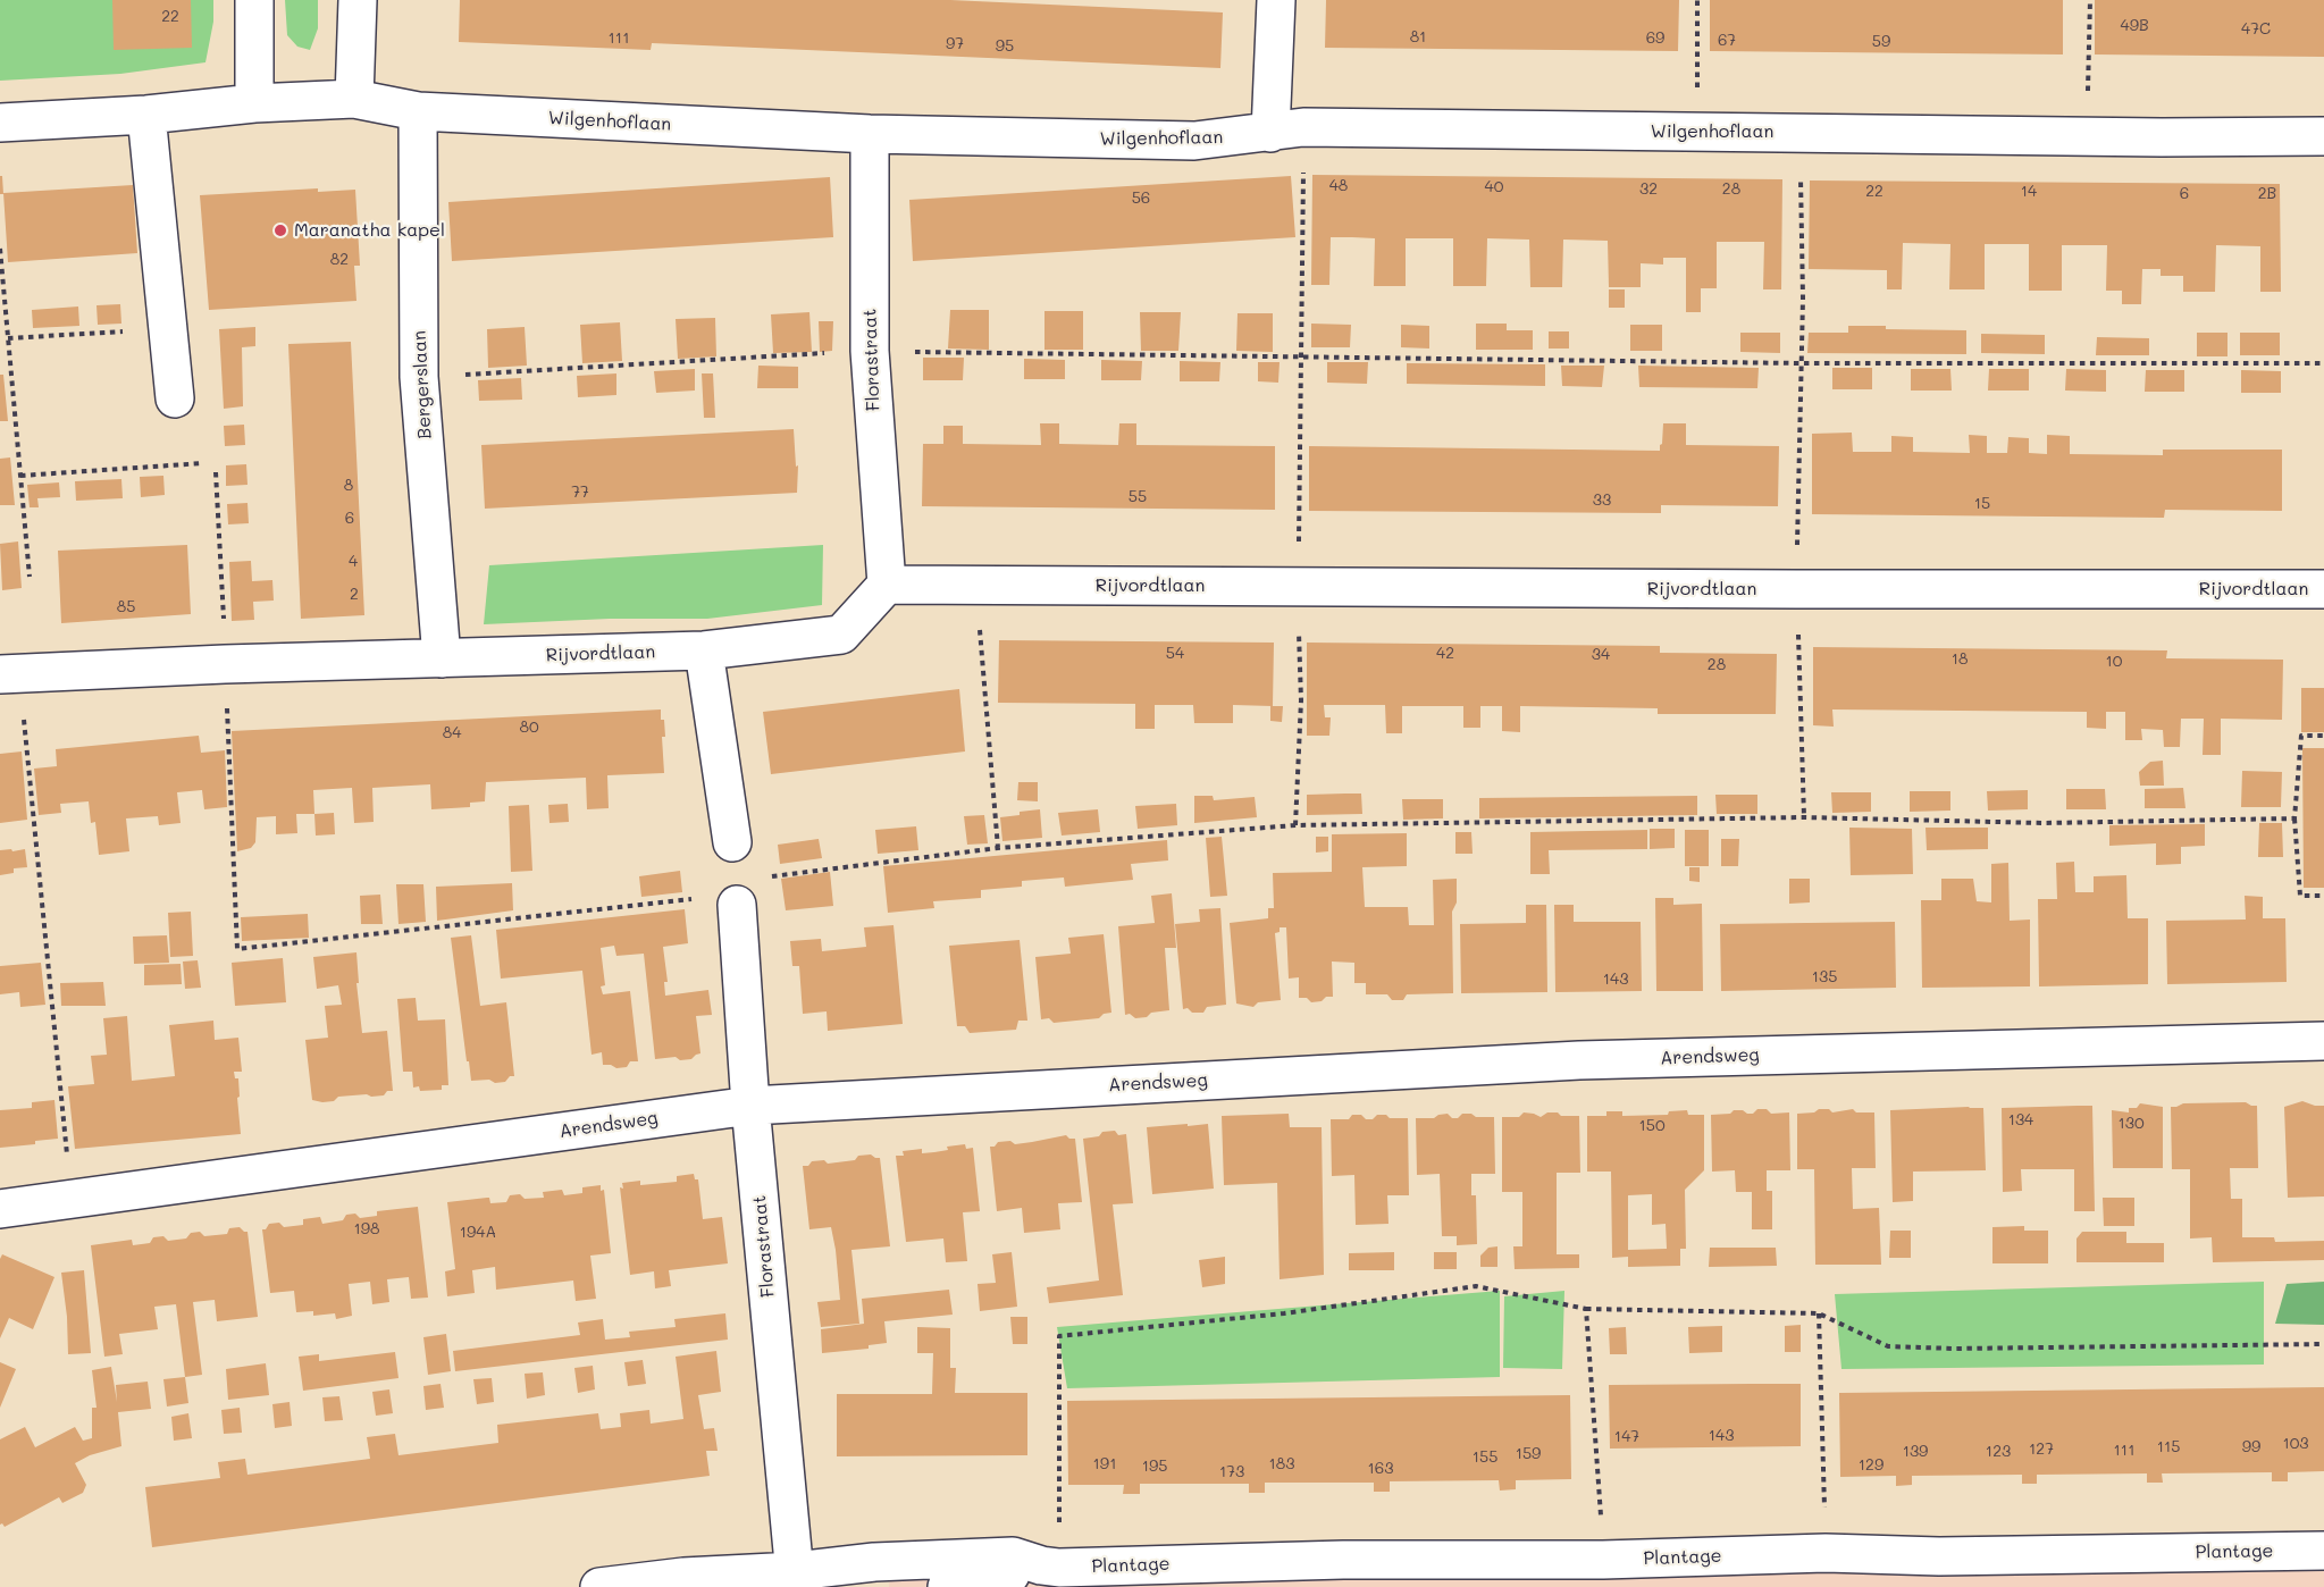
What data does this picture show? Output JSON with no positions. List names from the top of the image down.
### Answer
{
  "streets": {
    "street": [
      "Wilgenhoflaan",
      "Florastraat",
      "Bergerslaan",
      "Rijvordtlaan",
      "Arendsweg",
      "Plantage"
    ]
  },
  "crossings": [
    ["Wilgenhoflaan", "Florastraat"],
    ["Wilgenhoflaan", "Bergerslaan"],
    ["Florastraat", "Rijvordtlaan"],
    ["Florastraat", "Arendsweg"],
    ["Florastraat", "Plantage"],
    ["Bergerslaan", "Rijvordtlaan"]
  ],
  "places": ["Maranatha kapel"],
  "house_numbers": [
    "22",
    "49B",
    "47C",
    "81",
    "111",
    "69",
    "67",
    "59",
    "97",
    "95",
    "48",
    "40",
    "32",
    "28",
    "22",
    "14",
    "6",
    "2B",
    "56",
    "82",
    "8",
    "77",
    "55",
    "33",
    "15",
    "6",
    "4",
    "2",
    "85",
    "54",
    "42",
    "34",
    "18",
    "10",
    "28",
    "80",
    "84",
    "135",
    "143",
    "134",
    "130",
    "150",
    "198",
    "194A",
    "143",
    "147",
    "103",
    "115",
    "99",
    "127",
    "111",
    "139",
    "123",
    "159",
    "155",
    "191",
    "183",
    "129",
    "195",
    "163",
    "173"
  ]
}
